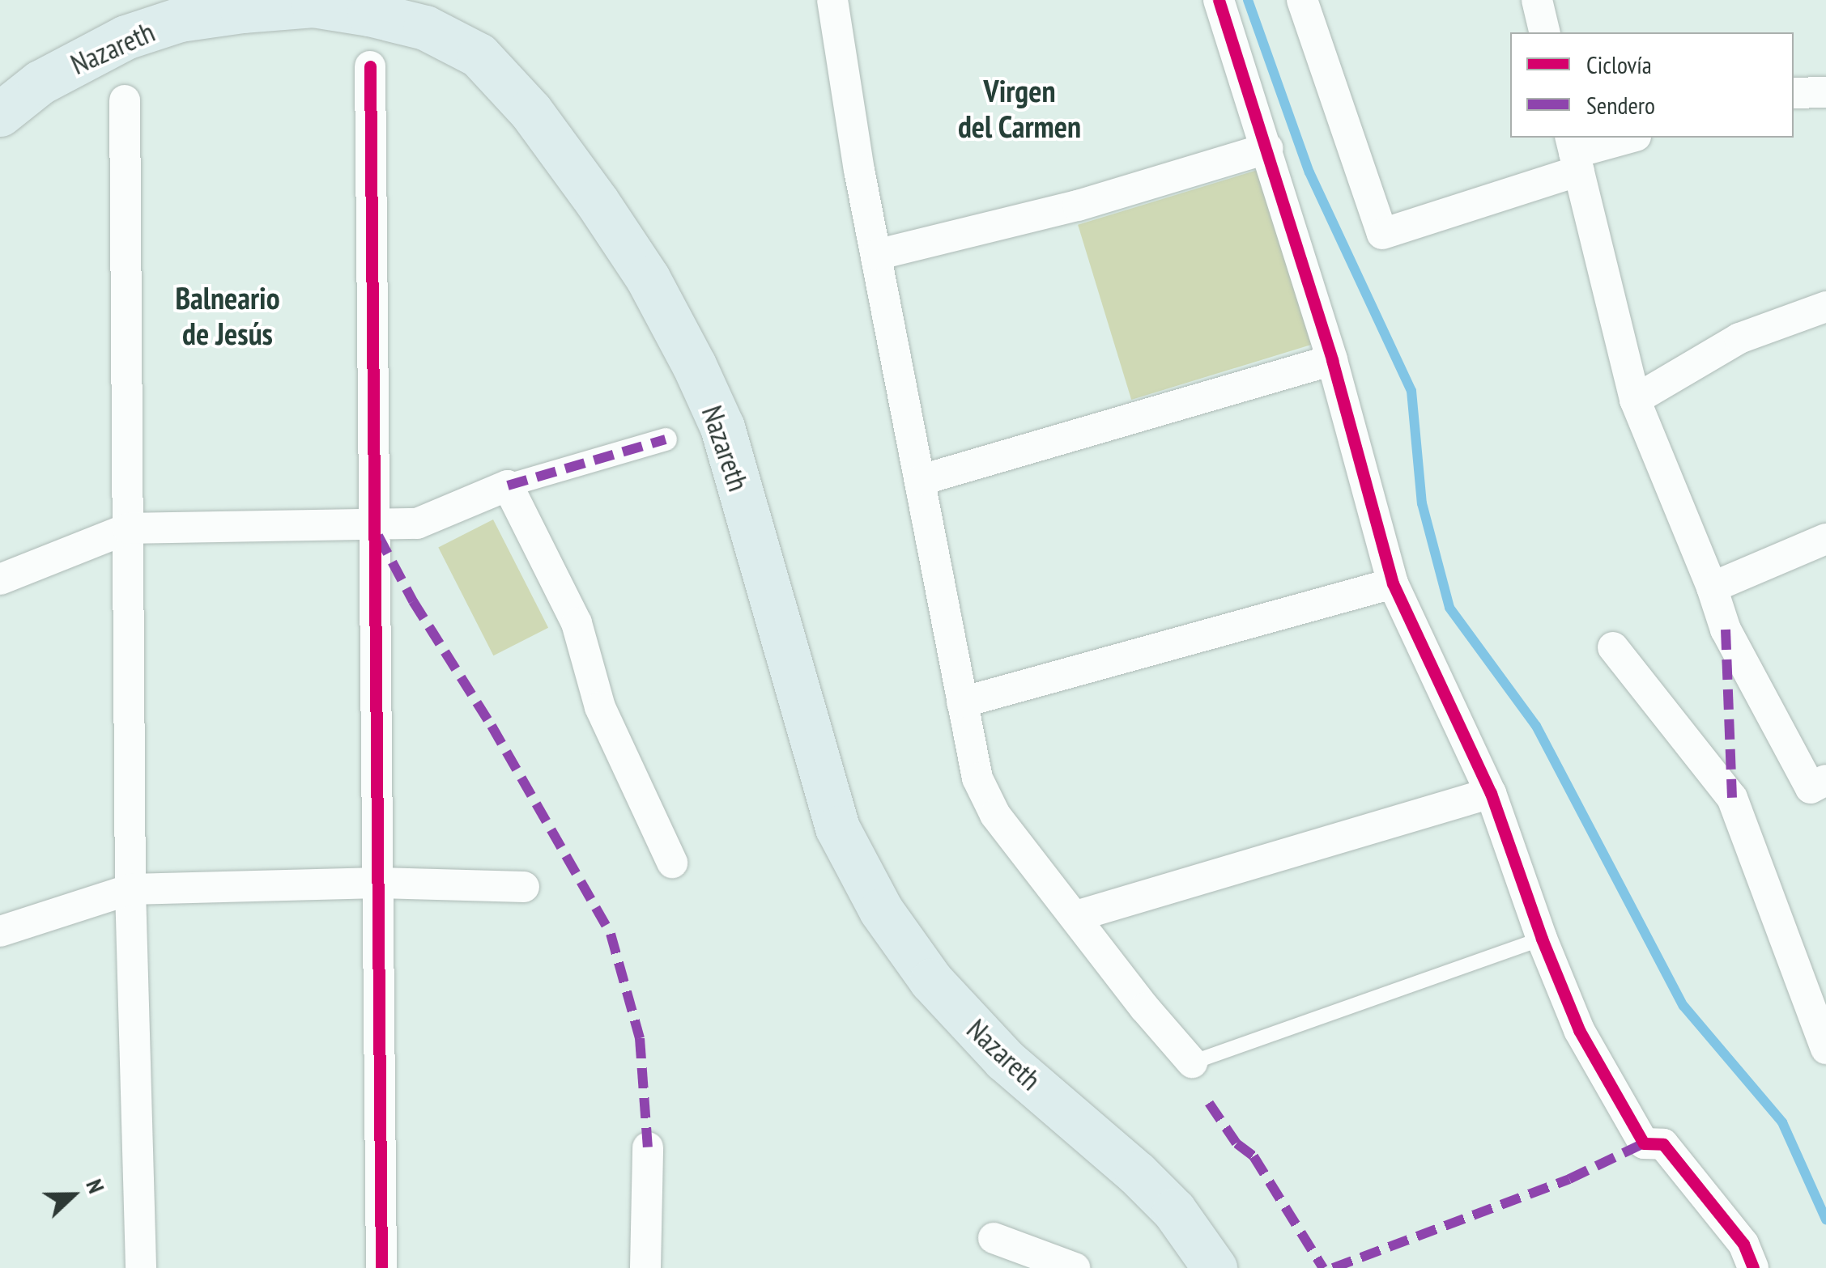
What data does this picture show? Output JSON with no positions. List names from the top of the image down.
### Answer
{
  "streets": {
    "main road": ["Nazareth"]
  },
  "districts": ["Virgen del Carmen", "Balneario de Jesús"],
  "legend": ["Ciclovía", "Sendero"],
  "north": "right"
}
